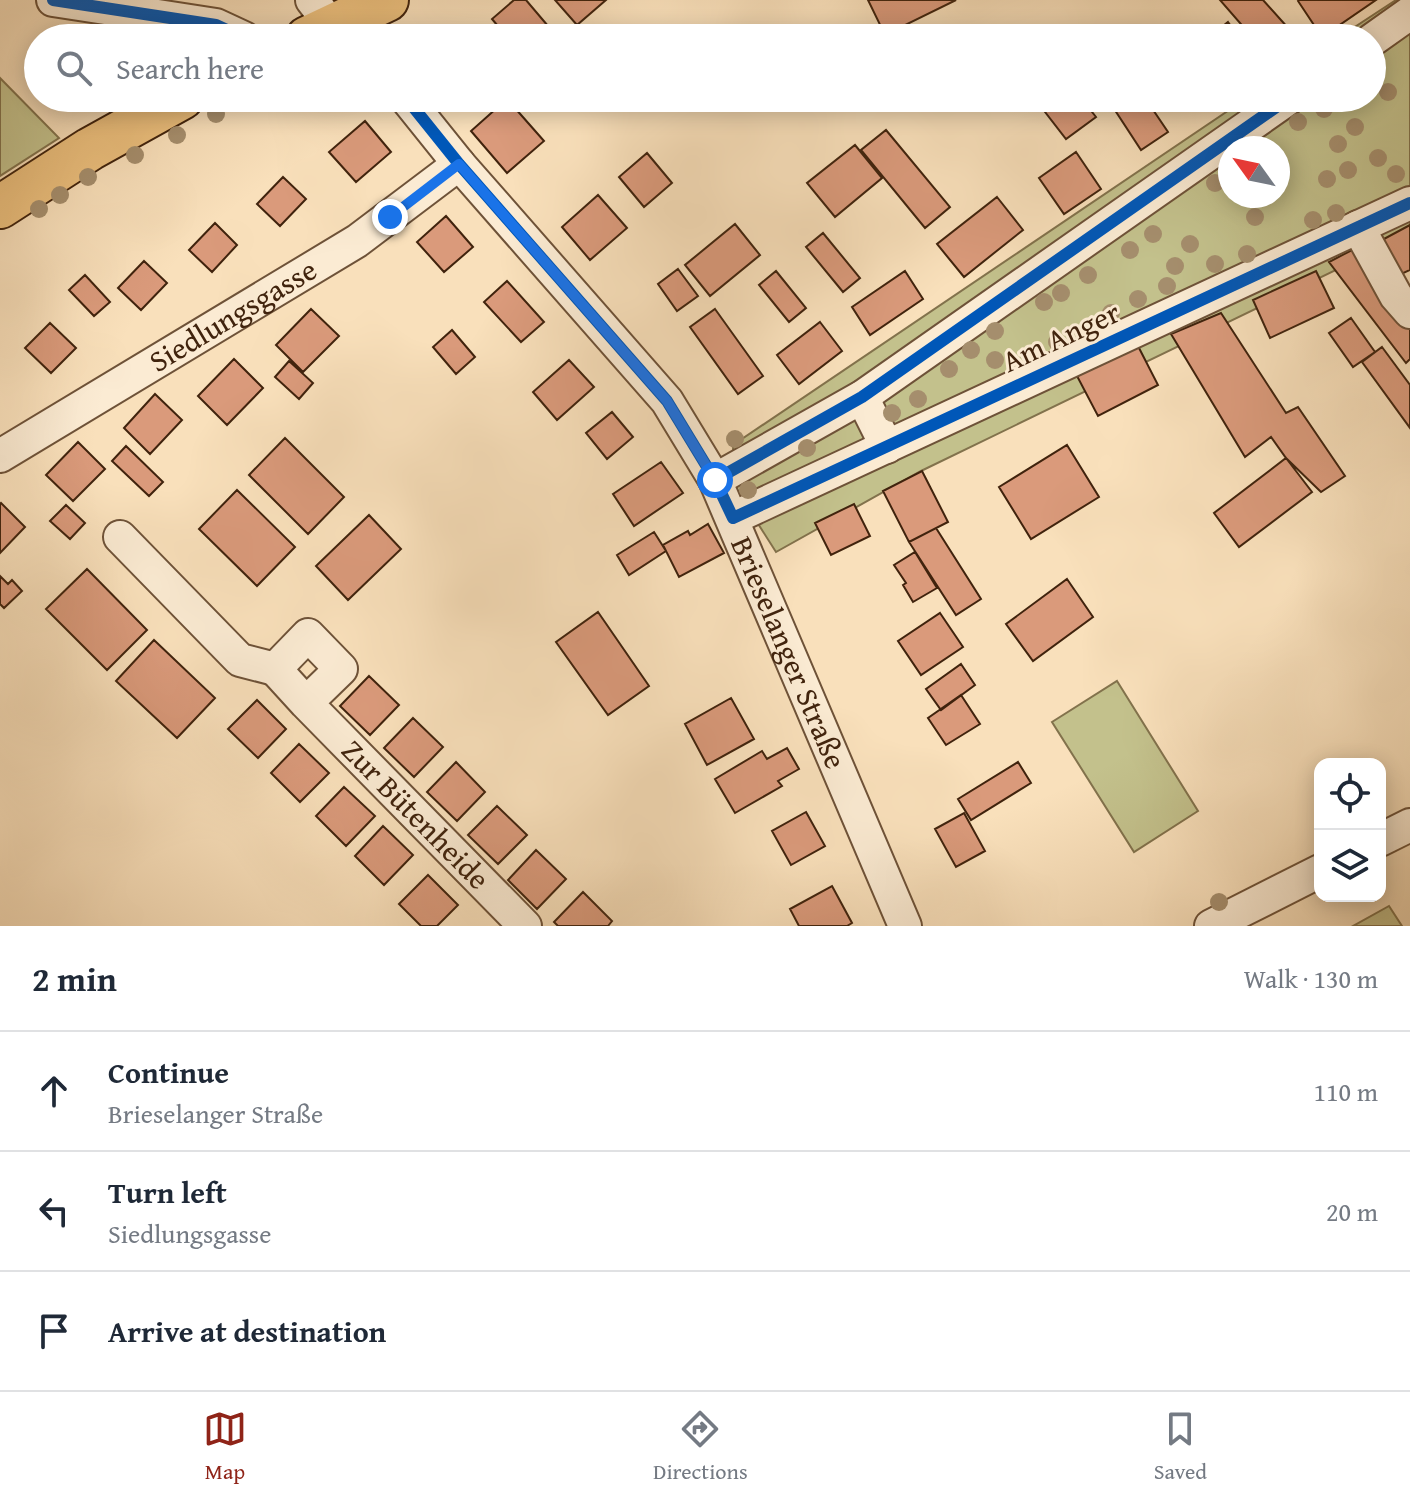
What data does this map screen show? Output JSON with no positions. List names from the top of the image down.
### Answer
{
  "streets": {
    "street": [
      "Siedlungsgasse",
      "Am Anger",
      "Brieselanger Straße",
      "Zur Bütenheide"
    ]
  },
  "crossings": [
    ["Siedlungsgasse", "Brieselanger Straße"],
    ["Am Anger", "Brieselanger Straße"]
  ],
  "north": "top left",
  "page": {
    "search": "Search here",
    "heading": ["2 min", "Walk · 130 m"],
    "list": [
      ["Continue", "Brieselanger Straße", "110 m"],
      ["Turn left", "Siedlungsgasse", "20 m"],
      "Arrive at destination"
    ],
    "nav": ["Map", "Directions", "Saved"]
  }
}
